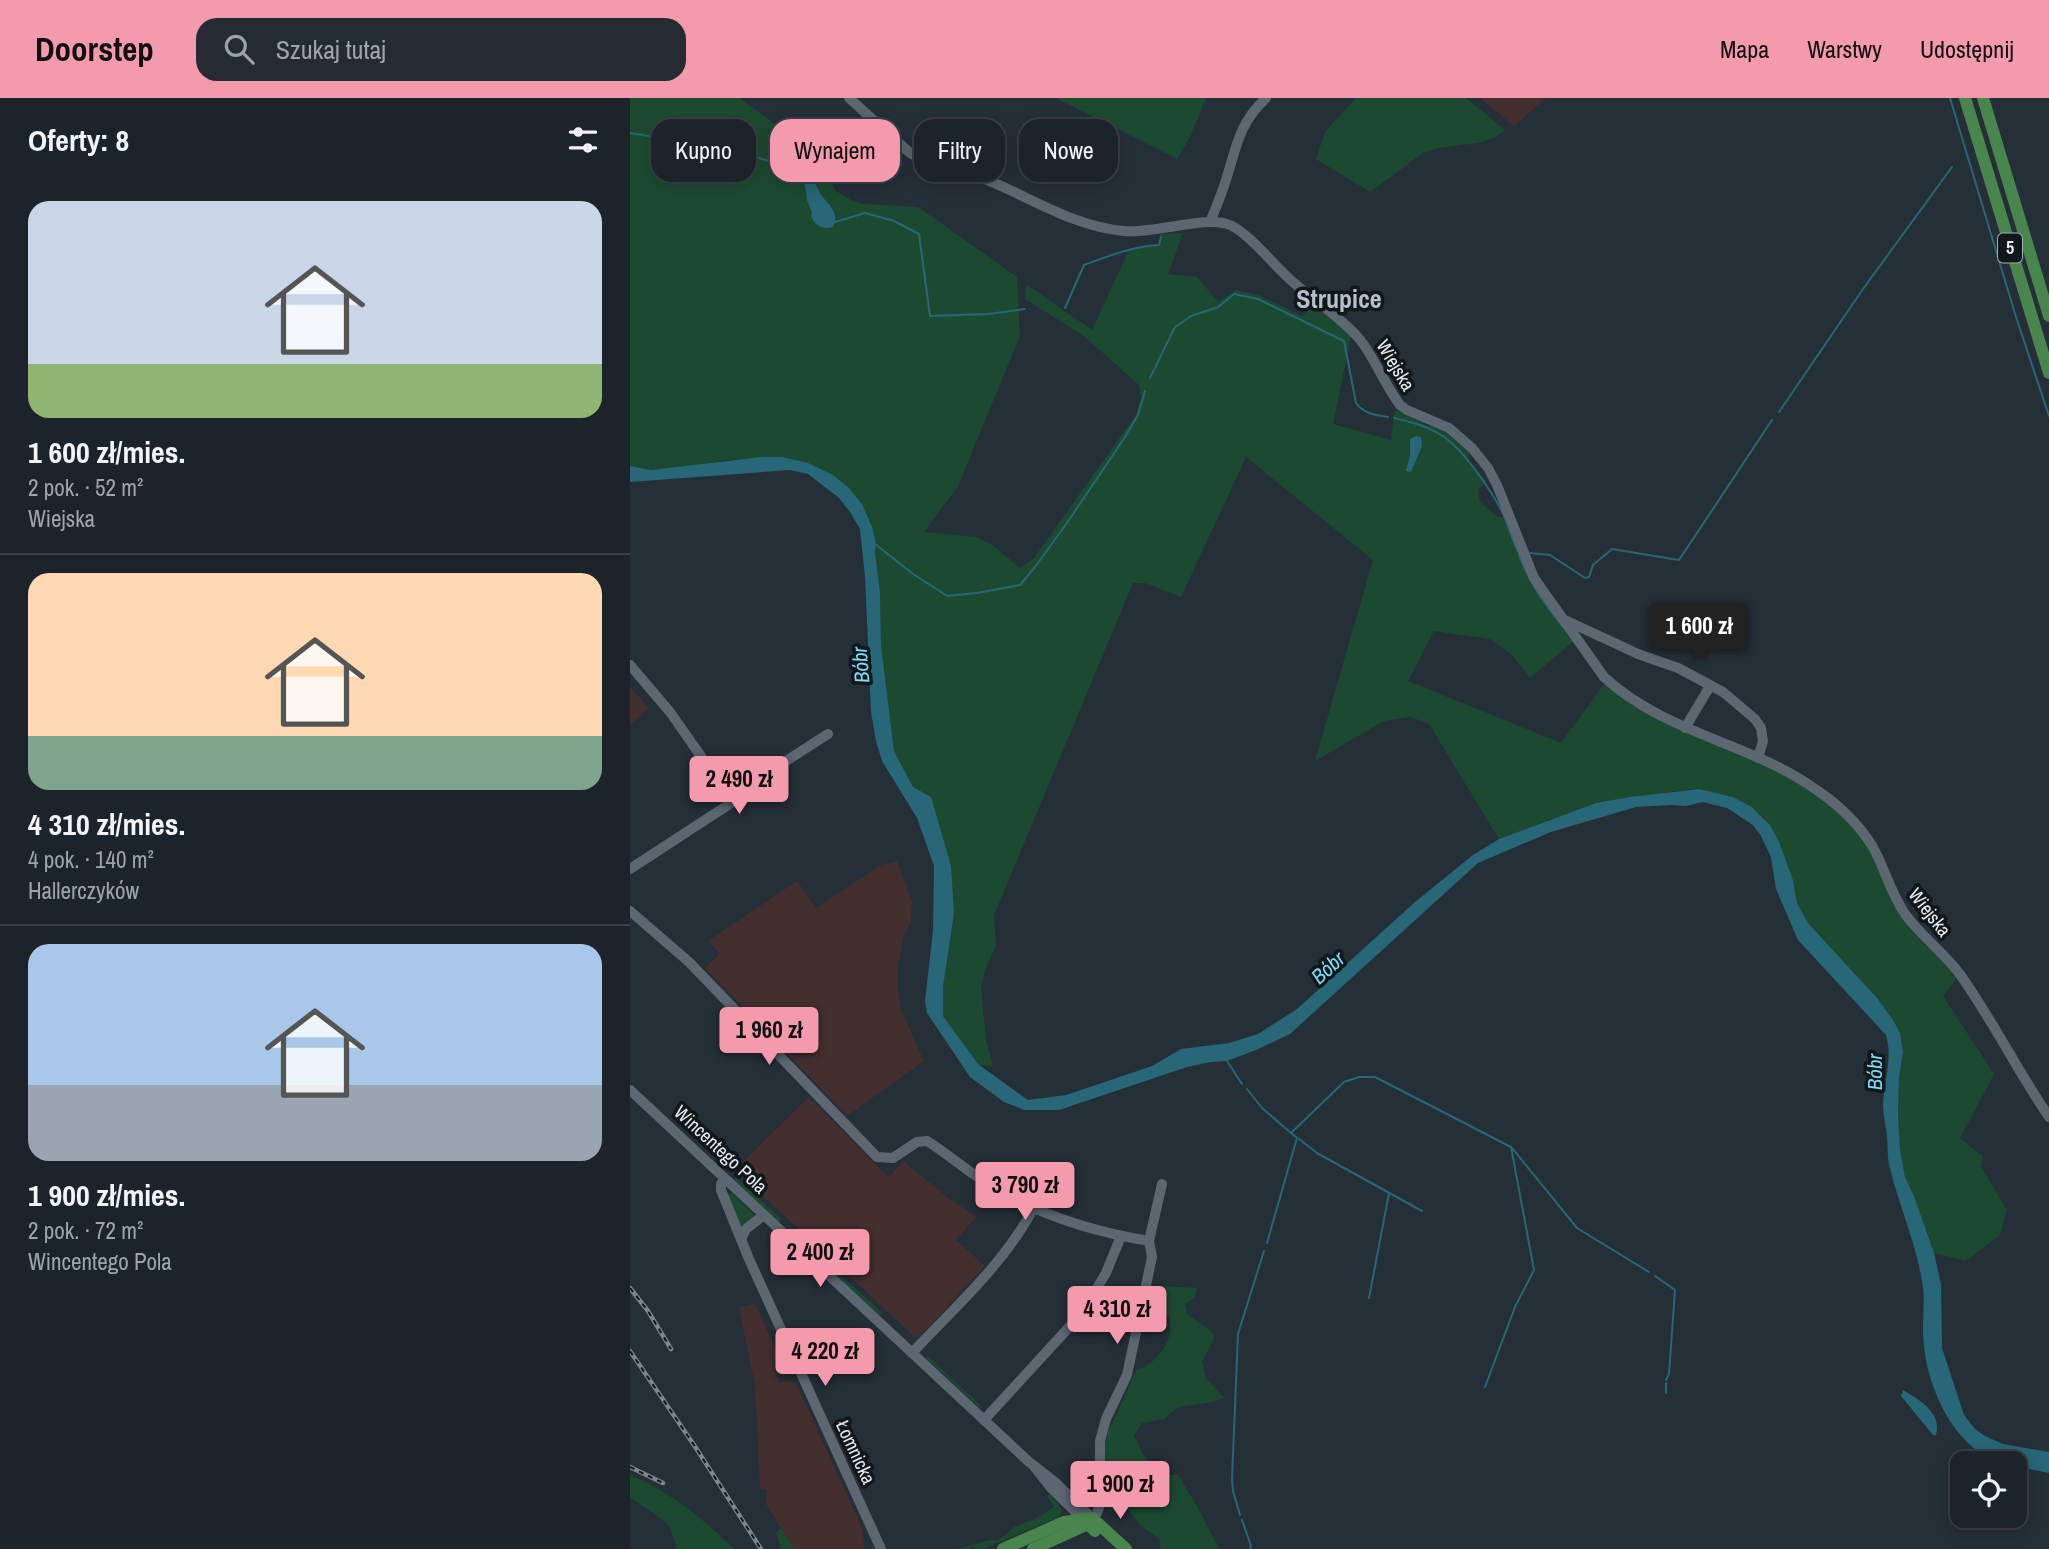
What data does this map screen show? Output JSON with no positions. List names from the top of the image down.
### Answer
{
  "streets": {
    "main road": ["5", "Wincentego Pola"],
    "street": ["Wiejska", "Łomnicka"]
  },
  "crossings": [
    ["Wincentego Pola", "Łomnicka"]
  ],
  "districts": ["Strupice"],
  "water": ["Bóbr"],
  "page": {
    "header": "Doorstep",
    "search": "Szukaj tutaj",
    "nav": ["Mapa", "Warstwy", "Udostępnij"],
    "heading": "Oferty: 8",
    "chip": [
      "Kupno",
      "Wynajem",
      "Filtry",
      "Nowe"
    ],
    "list": [
      {
        "name": "1 600 zł/mies.",
        "note": "2 pok. · 52 m² · Wiejska"
      },
      {
        "name": "4 310 zł/mies.",
        "note": "4 pok. · 140 m² · Hallerczyków"
      },
      {
        "name": "1 900 zł/mies.",
        "note": "2 pok. · 72 m² · Wincentego Pola"
      }
    ],
    "price": [
      "1 600 zł",
      "2 490 zł",
      "1 960 zł",
      "3 790 zł",
      "2 400 zł",
      "4 310 zł",
      "4 220 zł",
      "1 900 zł"
    ]
  }
}
